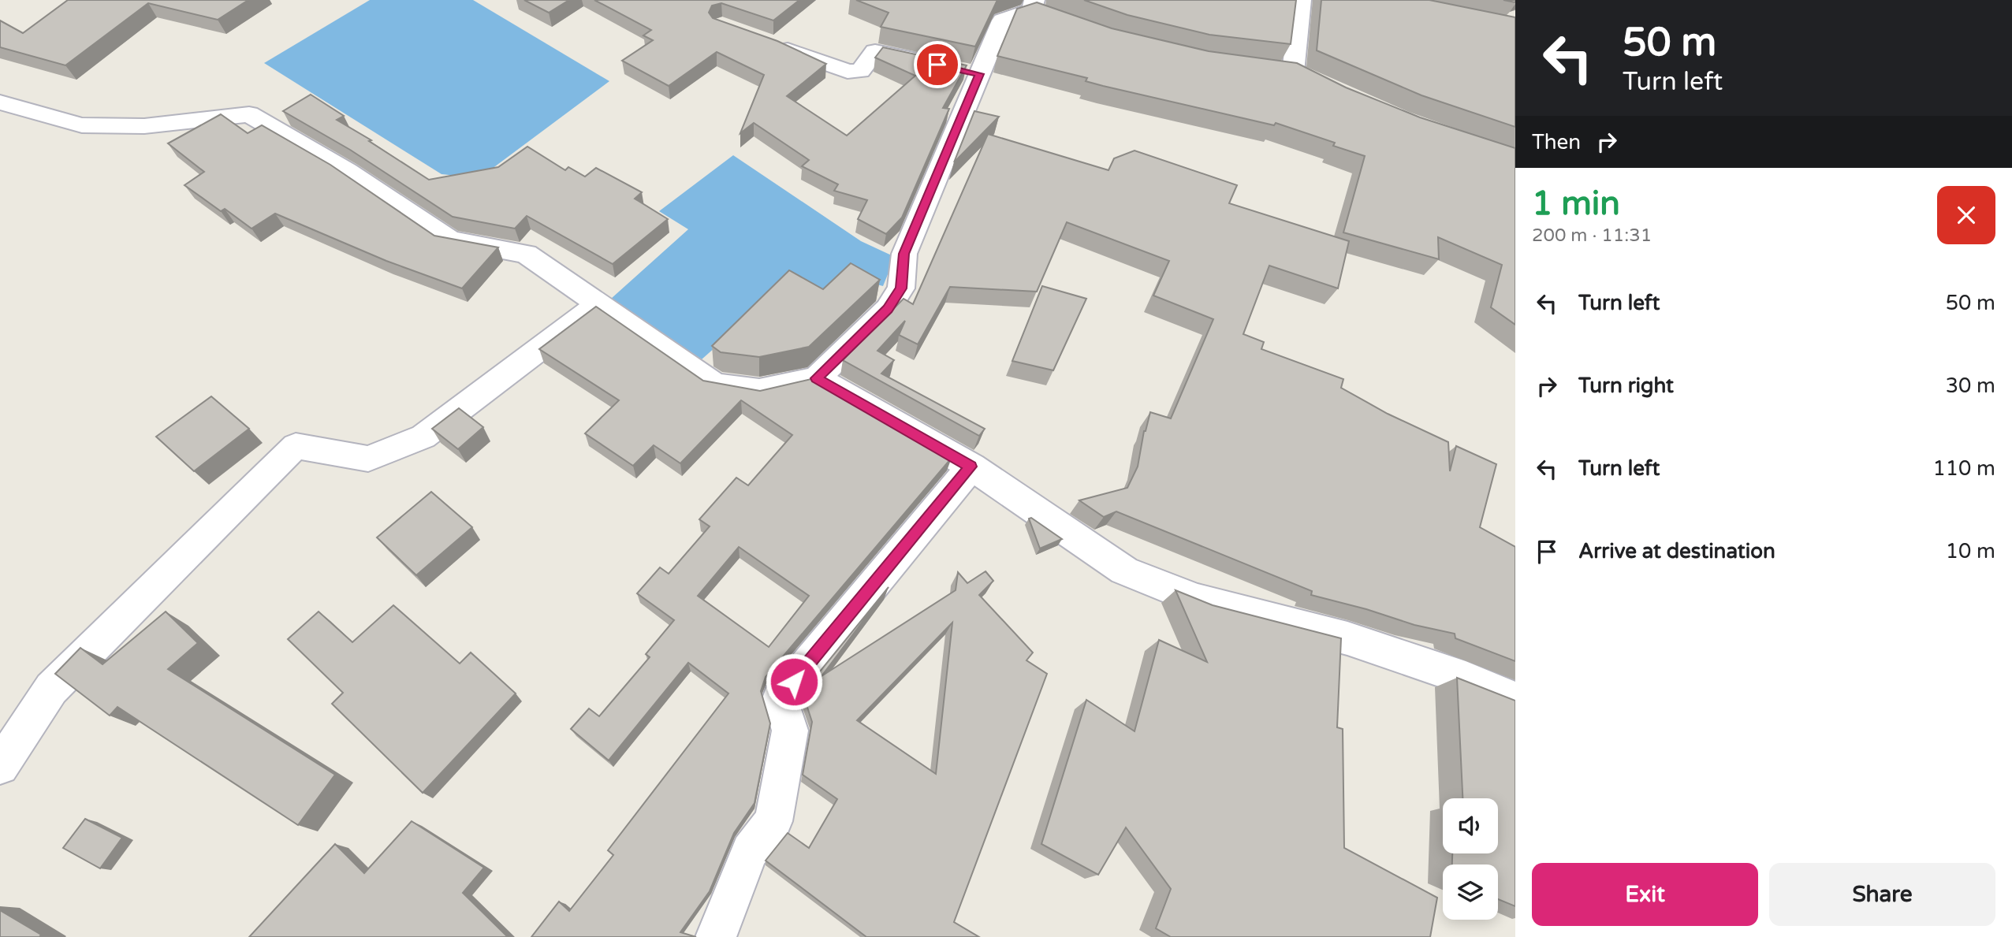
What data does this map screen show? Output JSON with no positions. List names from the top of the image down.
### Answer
{
  "page": {
    "turn": ["50 m", "Turn left"],
    "then": "Then",
    "heading": ["1 min", "200 m · 11:31"],
    "list": [
      {
        "name": "Turn left",
        "value": "50 m"
      },
      {
        "name": "Turn right",
        "value": "30 m"
      },
      {
        "name": "Turn left",
        "value": "110 m"
      },
      {
        "name": "Arrive at destination",
        "value": "10 m"
      }
    ],
    "buttons": ["Exit", "Share"]
  }
}
